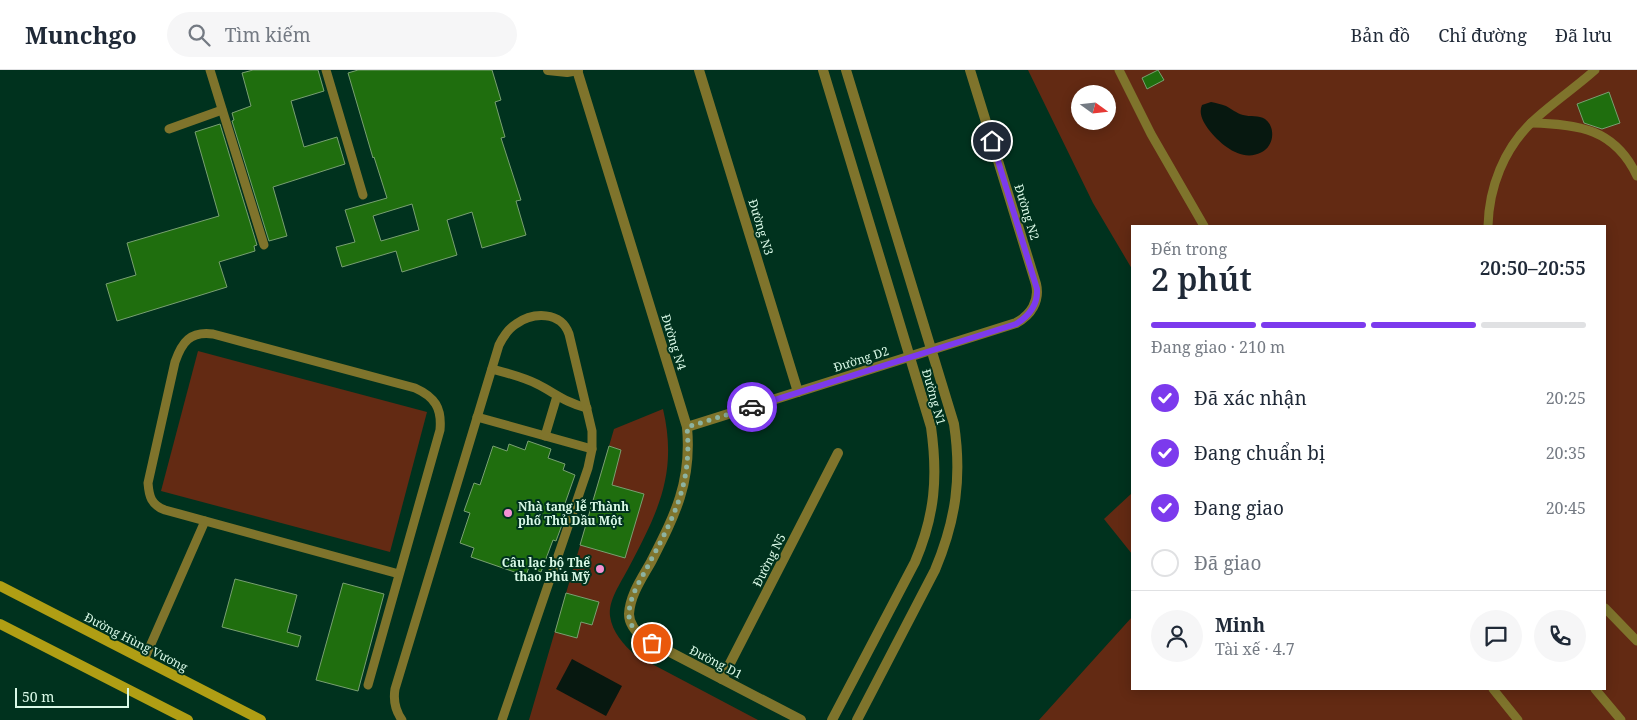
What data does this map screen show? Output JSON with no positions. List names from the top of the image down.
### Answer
{
  "streets": {
    "main road": ["Đường Hùng Vương"],
    "street": [
      "Đường N2",
      "Đường N3",
      "Đường N4",
      "Đường D2",
      "Đường N1",
      "Đường N5",
      "Đường D1"
    ]
  },
  "crossings": [
    ["Đường N2", "Đường D2"],
    ["Đường N3", "Đường D2"],
    ["Đường N4", "Đường D2"],
    ["Đường N4", "Đường D1"],
    ["Đường D2", "Đường N1"],
    ["Đường N5", "Đường D1"]
  ],
  "places": ["Nhà tang lễ Thành phố Thủ Dầu Một", "Câu lạc bộ Thể thao Phú Mỹ"],
  "scale_bar": "50 m",
  "north": "right",
  "page": {
    "header": "Munchgo",
    "search": "Tìm kiếm",
    "nav": ["Bản đồ", "Chỉ đường", "Đã lưu"],
    "heading": ["2 phút", "Đến trong", "20:50–20:55"],
    "panel": ["Minh", "Tài xế · 4.7"],
    "bar": "Đang giao · 210 m",
    "list": [
      ["Đã xác nhận", "20:25"],
      ["Đang chuẩn bị", "20:35"],
      ["Đang giao", "20:45"],
      "Đã giao"
    ],
    "scale": "50 m"
  }
}
